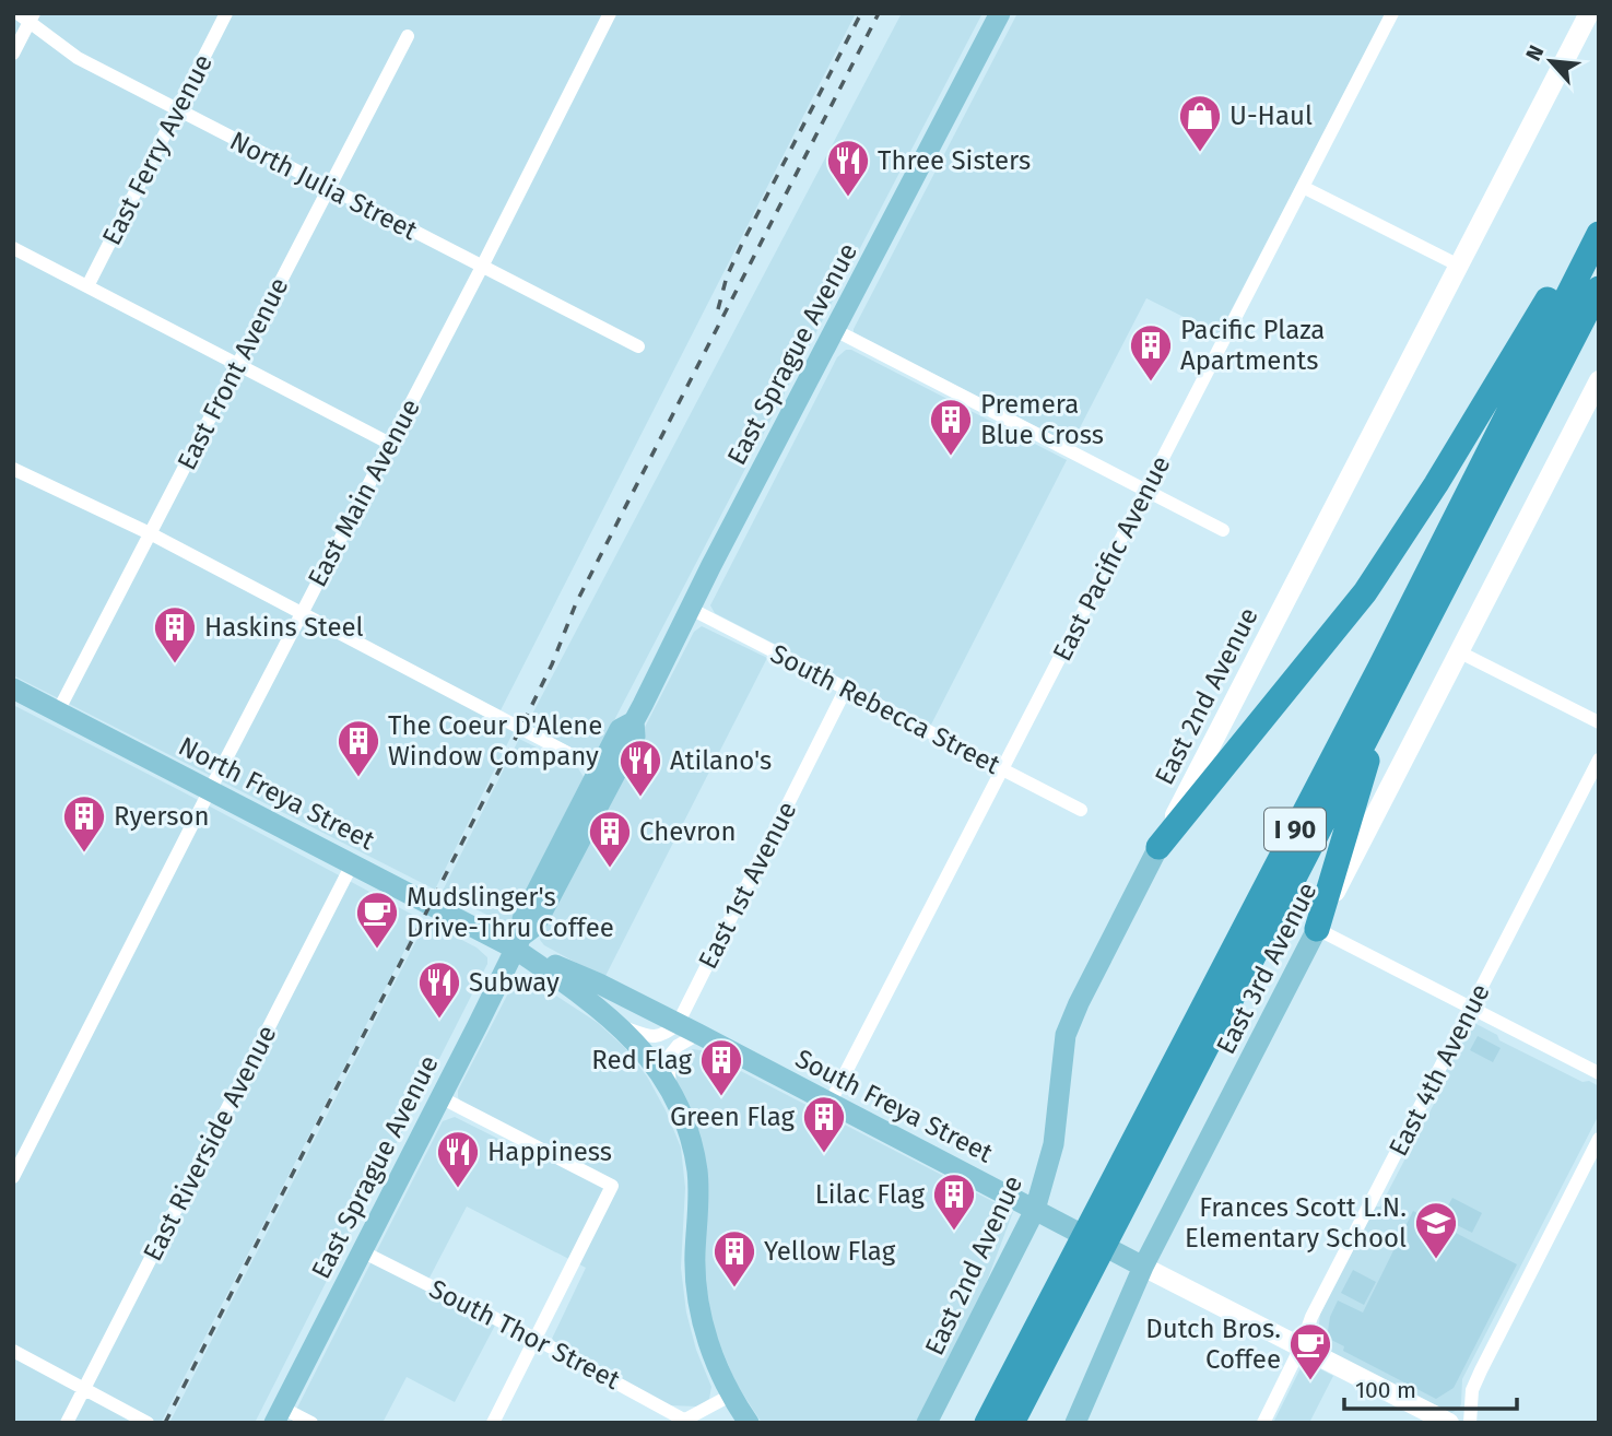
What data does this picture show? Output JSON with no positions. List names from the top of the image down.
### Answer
{
  "streets": {
    "highway": ["I 90"],
    "main road": [
      "East Sprague Avenue",
      "East 2nd Avenue",
      "North Freya Street",
      "East 3rd Avenue",
      "South Freya Street"
    ],
    "street": [
      "East Ferry Avenue",
      "North Julia Street",
      "East Front Avenue",
      "East Main Avenue",
      "East Pacific Avenue",
      "South Rebecca Street",
      "East 1st Avenue",
      "East 4th Avenue",
      "East Riverside Avenue",
      "South Thor Street"
    ]
  },
  "crossings": [
    ["East Ferry Avenue", "North Julia Street"],
    ["North Julia Street", "East Front Avenue"],
    ["North Julia Street", "East Main Avenue"],
    ["East Sprague Avenue", "South Rebecca Street"],
    ["East Sprague Avenue", "North Freya Street"],
    ["East Sprague Avenue", "South Freya Street"],
    ["East Sprague Avenue", "South Thor Street"],
    ["East Front Avenue", "North Freya Street"],
    ["East Main Avenue", "North Freya Street"],
    ["East Pacific Avenue", "South Rebecca Street"],
    ["East Pacific Avenue", "South Freya Street"],
    ["East 2nd Avenue", "South Freya Street"],
    ["South Rebecca Street", "East 1st Avenue"],
    ["North Freya Street", "South Freya Street"],
    ["North Freya Street", "East Riverside Avenue"],
    ["East 1st Avenue", "South Freya Street"],
    ["East 3rd Avenue", "South Freya Street"],
    ["East 4th Avenue", "South Freya Street"]
  ],
  "places": {
    "shop": ["U-Haul"],
    "restaurant": [
      "Three Sisters",
      "Atilano's",
      "Subway",
      "Happiness"
    ],
    "building": [
      "Pacific Plaza Apartments",
      "Premera Blue Cross",
      "Haskins Steel",
      "The Coeur D'Alene Window Company",
      "Ryerson",
      "Chevron",
      "Red Flag",
      "Green Flag",
      "Lilac Flag",
      "Yellow Flag"
    ],
    "cafe": ["Mudslinger's Drive-Thru Coffee", "Dutch Bros. Coffee"],
    "school or university": ["Frances Scott L.N. Elementary School"]
  },
  "scale_bar": "100 m",
  "north": "top left"
}
